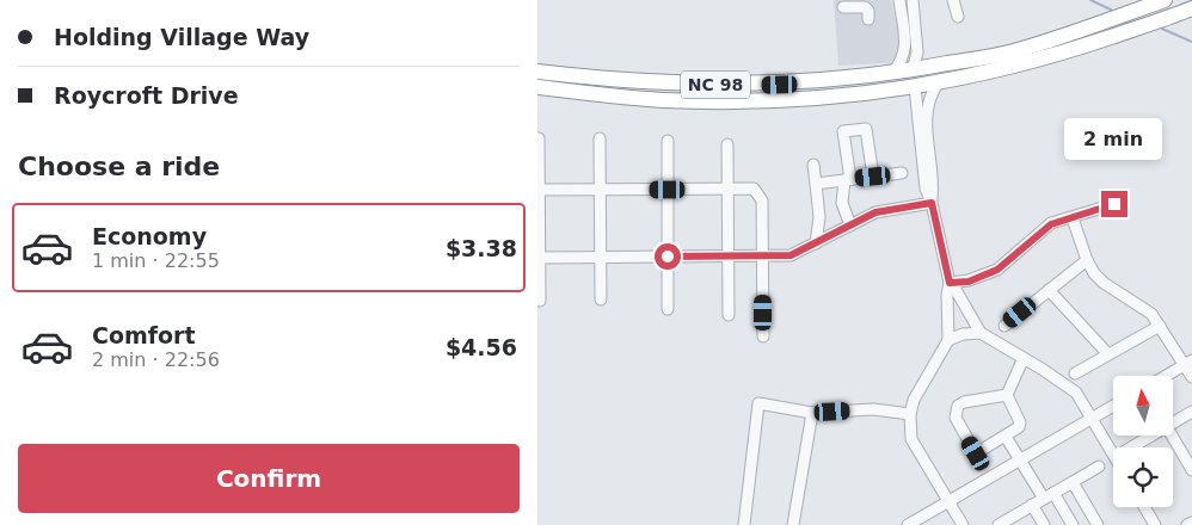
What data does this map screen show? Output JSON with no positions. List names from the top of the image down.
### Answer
{
  "streets": {
    "highway": ["NC 98"]
  },
  "north": "top",
  "page": {
    "banner": ["Holding Village Way", "Roycroft Drive"],
    "bubble": "2 min",
    "heading": "Choose a ride",
    "list": [
      {
        "name": "Economy",
        "note": "1 min · 22:55",
        "value": "$3.38"
      },
      {
        "name": "Comfort",
        "note": "2 min · 22:56",
        "value": "$4.56"
      }
    ],
    "buttons": "Confirm"
  }
}
